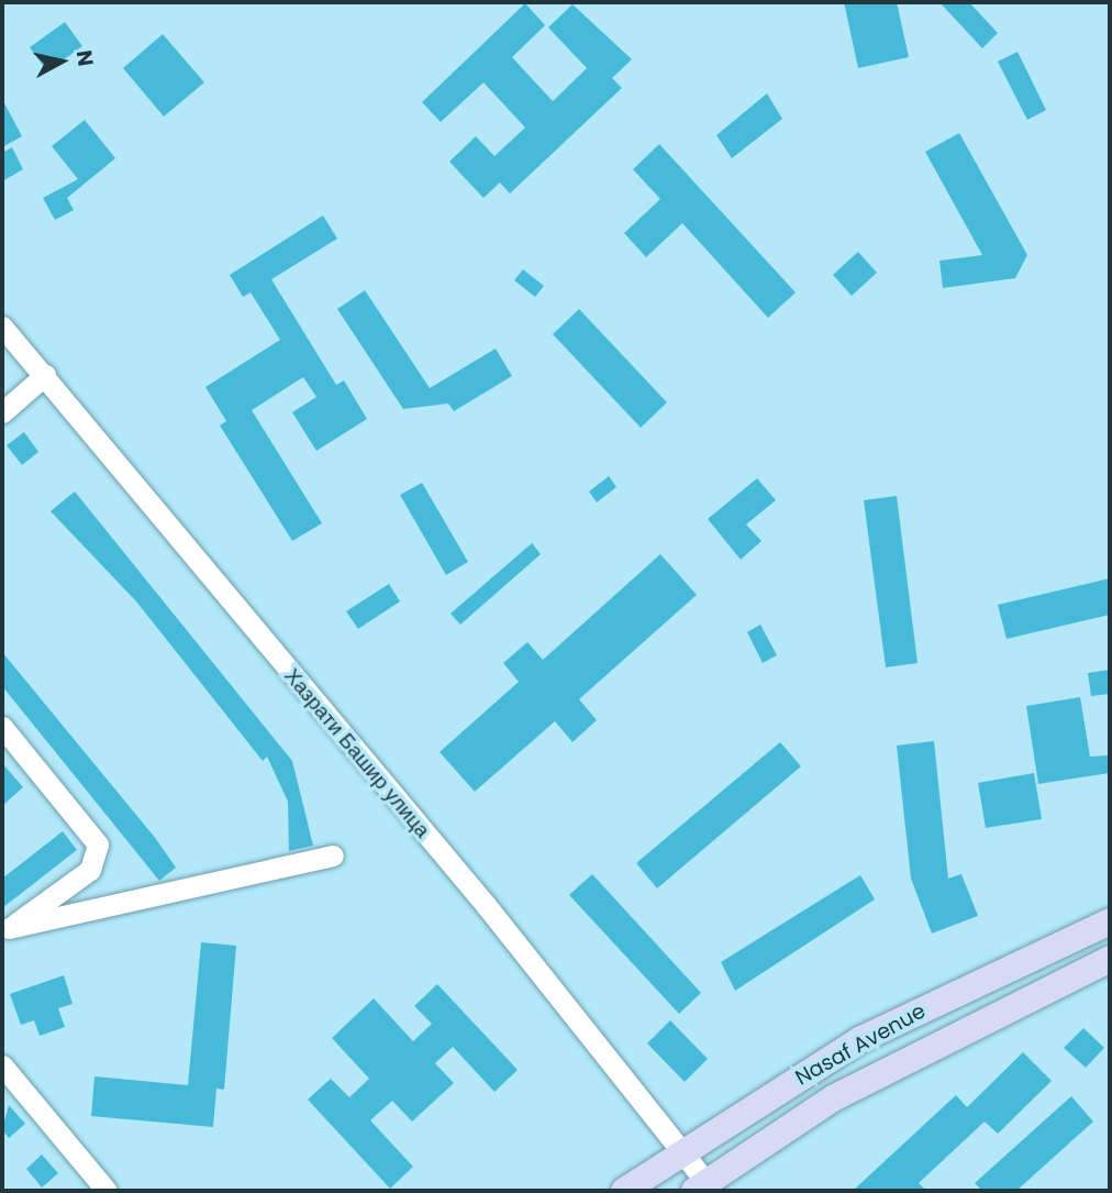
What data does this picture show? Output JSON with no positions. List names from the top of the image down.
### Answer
{
  "streets": {
    "main road": ["Nasaf Avenue"],
    "street": ["Хазрати Башир улица"]
  },
  "crossings": [
    ["Хазрати Башир улица", "Nasaf Avenue"]
  ],
  "north": "right"
}
